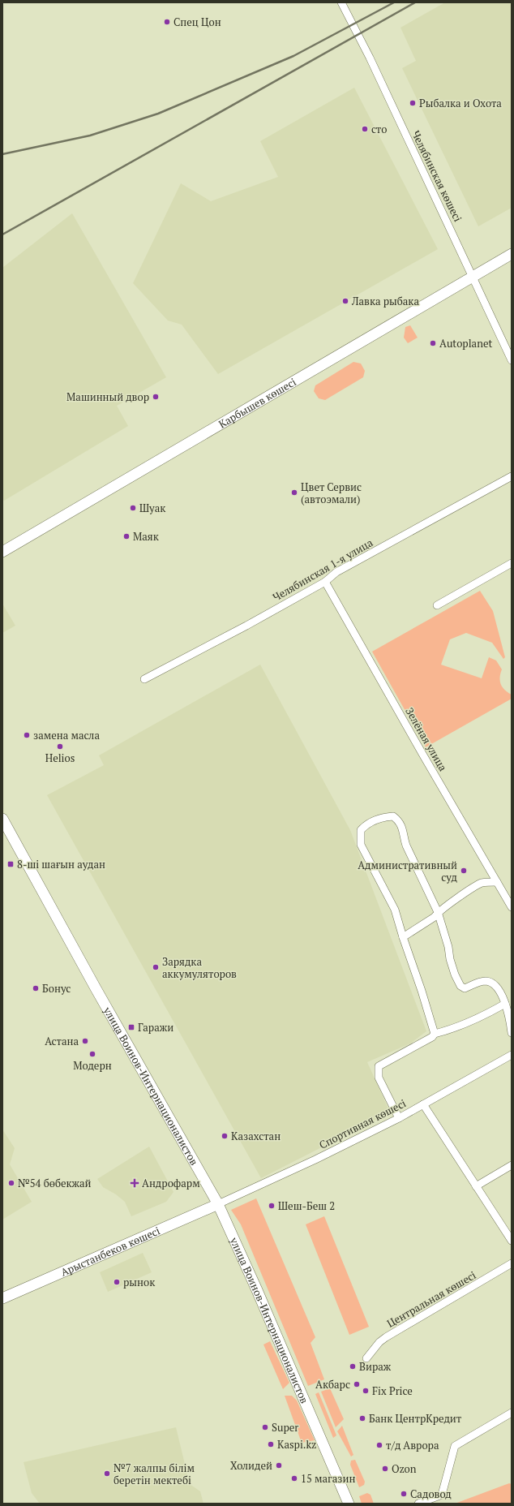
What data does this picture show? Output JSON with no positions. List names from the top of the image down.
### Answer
{
  "streets": {
    "street": [
      "Челябинская көшесі",
      "Карбышев көшесі",
      "Челябинская 1-я улица",
      "Зелёная улица",
      "улица Воинов-Интернационалистов",
      "Спортивная көшесі",
      "Арыстанбеков көшесі",
      "Центральная көшесі"
    ]
  },
  "crossings": [
    ["Челябинская көшесі", "Карбышев көшесі"],
    ["Челябинская 1-я улица", "Зелёная улица"],
    ["улица Воинов-Интернационалистов", "Спортивная көшесі"],
    ["улица Воинов-Интернационалистов", "Арыстанбеков көшесі"],
    ["Спортивная көшесі", "Арыстанбеков көшесі"]
  ],
  "places": {
    "other": [
      "Спец Цон",
      "Рыбалка и Охота",
      "сто",
      "Лавка рыбака",
      "Autoplanet",
      "Машинный двор",
      "Цвет Сервис (автоэмали)",
      "Шуак",
      "Маяк",
      "замена масла",
      "Helios",
      "Административный суд",
      "Зарядка аккумуляторов",
      "Бонус",
      "Астана",
      "Модерн",
      "Казахстан",
      "№54 бөбекжай",
      "Шеш-Беш 2",
      "рынок",
      "Вираж",
      "Акбарс",
      "Fix Price",
      "Банк ЦентрКредит",
      "Super",
      "Kaspi.kz",
      "т/д Аврора",
      "Холидей",
      "Ozon",
      "№7 жалпы білім беретін мектебі",
      "15 магазин",
      "Садовод"
    ],
    "transit": ["8-ші шағын аудан", "Гаражи"],
    "health": ["Андрофарм"]
  }
}
